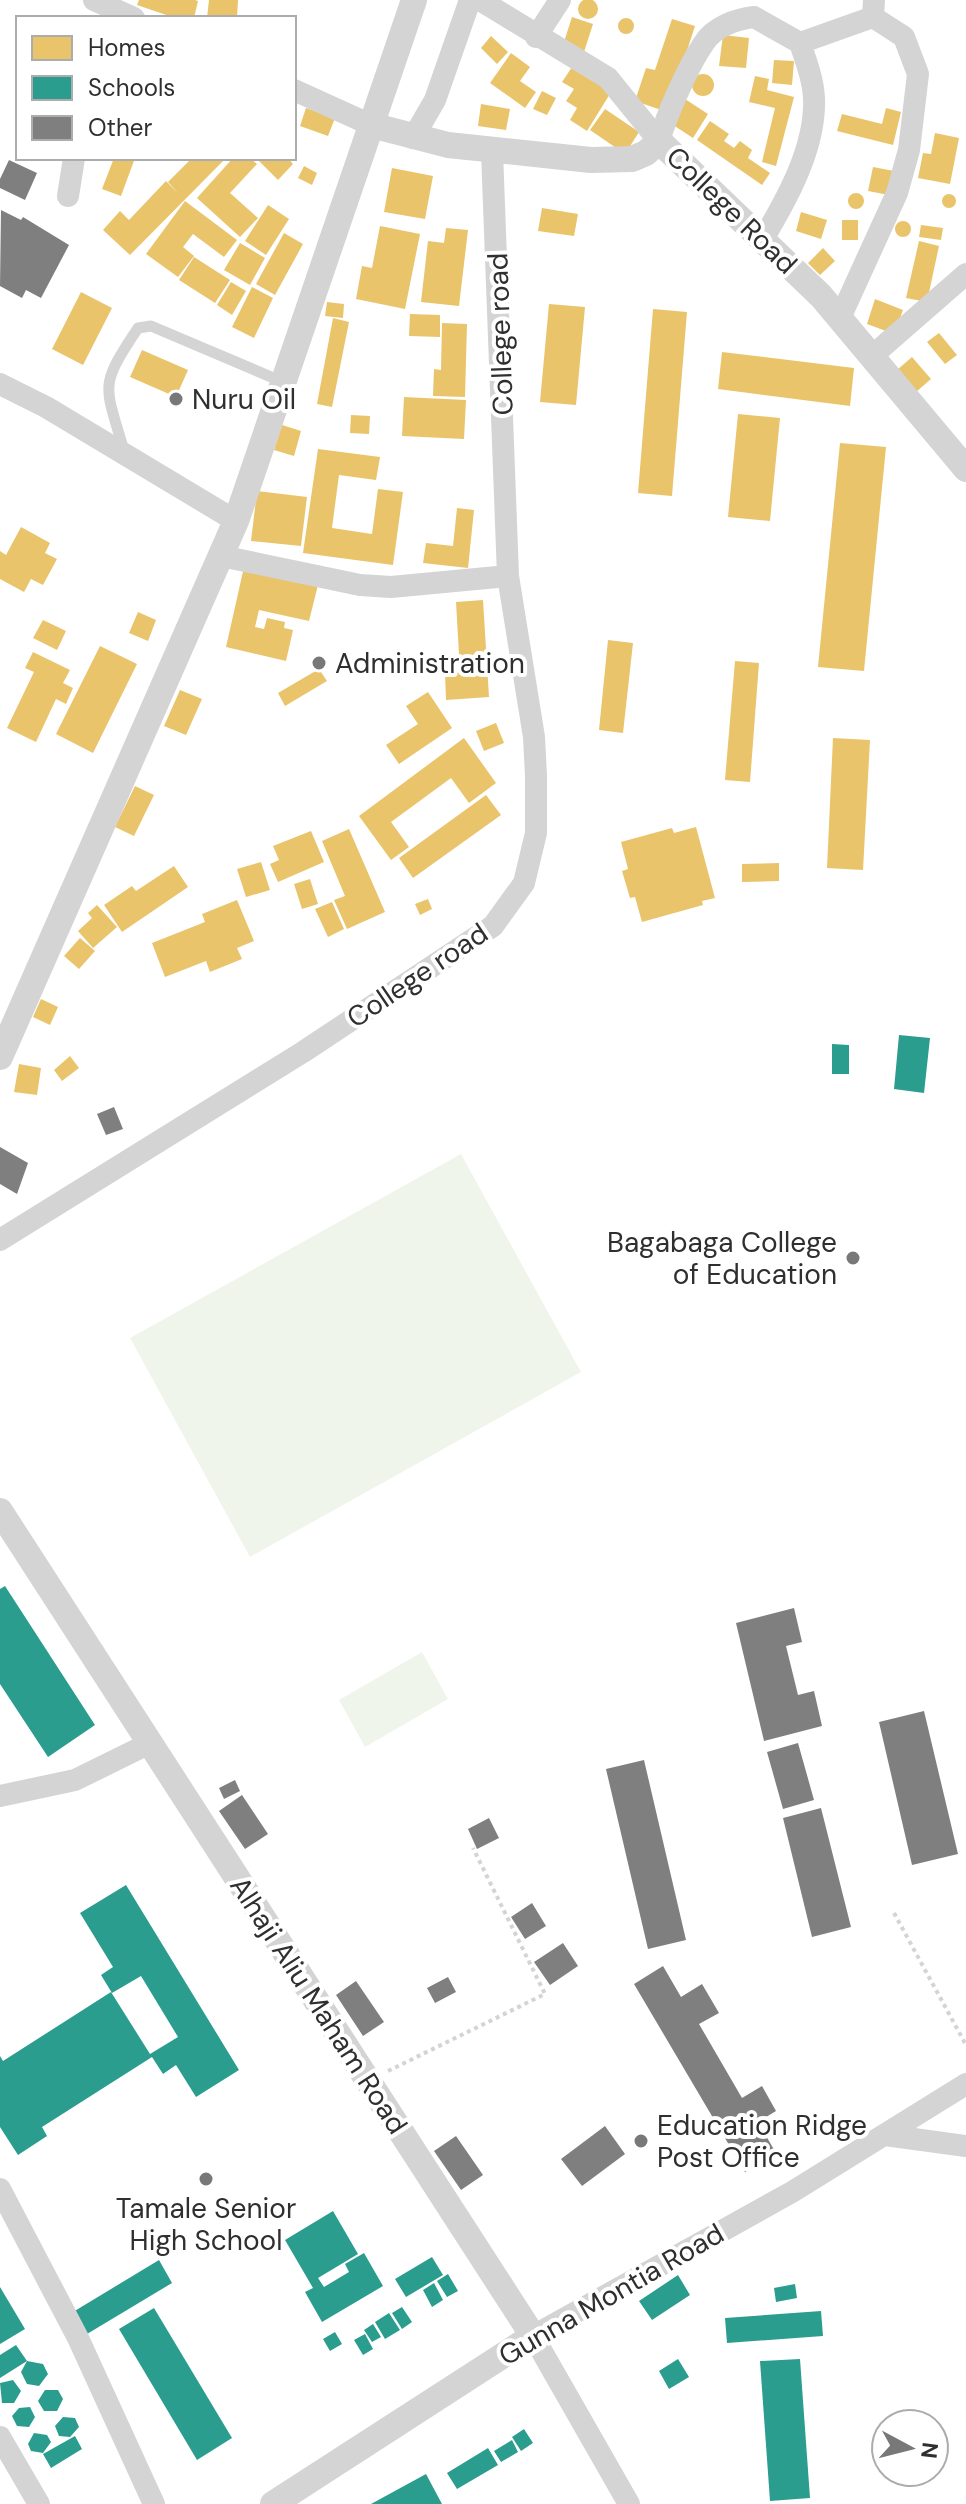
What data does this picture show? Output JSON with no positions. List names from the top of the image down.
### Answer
{
  "streets": {
    "street": [
      "College Road",
      "College road",
      "Alhaji Aliu Maham Road",
      "Gunna Montia Road"
    ]
  },
  "crossings": [
    ["College Road", "College road"],
    ["Alhaji Aliu Maham Road", "Gunna Montia Road"]
  ],
  "places": [
    "Nuru Oil",
    "Administration",
    "Bagabaga College of Education",
    "Education Ridge Post Office",
    "Tamale Senior High School"
  ],
  "legend": ["Homes", "Schools", "Other"],
  "north": "right"
}
